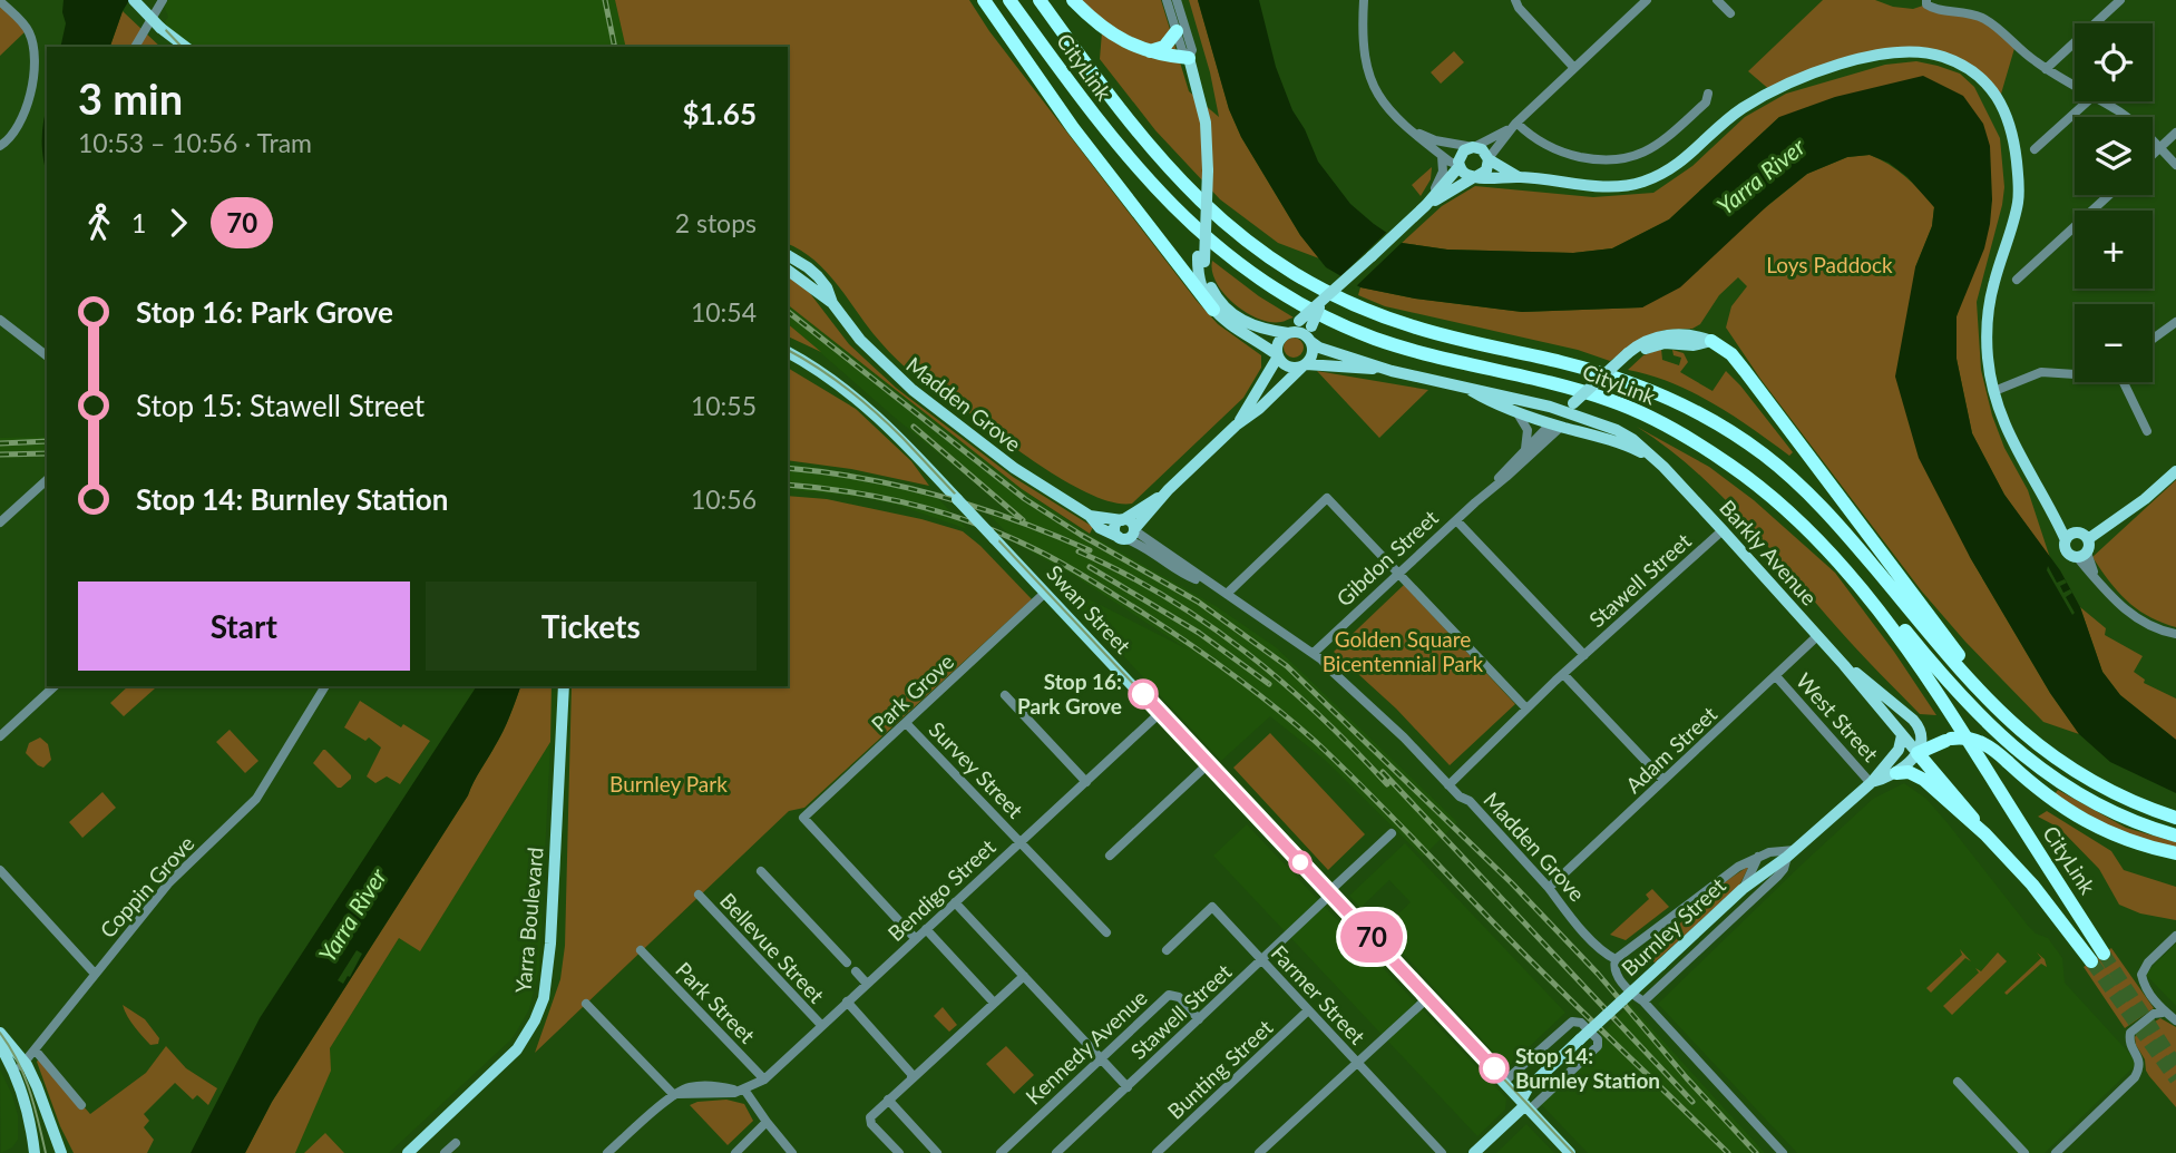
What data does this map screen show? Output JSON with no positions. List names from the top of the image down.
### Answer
{
  "streets": {
    "highway": ["CityLink"],
    "main road": [
      "Madden Grove",
      "Barkly Avenue",
      "Gibdon Street",
      "Swan Street",
      "Yarra Boulevard",
      "Burnley Street"
    ],
    "street": [
      "Stawell Street",
      "Park Grove",
      "West Street",
      "Adam Street",
      "Survey Street",
      "Coppin Grove",
      "Bendigo Street",
      "Bellevue Street",
      "Farmer Street",
      "Park Street",
      "Kennedy Avenue",
      "Bunting Street"
    ]
  },
  "crossings": [
    ["Madden Grove", "Gibdon Street"],
    ["Madden Grove", "Stawell Street"],
    ["Madden Grove", "Adam Street"],
    ["Madden Grove", "Burnley Street"],
    ["Barkly Avenue", "Gibdon Street"],
    ["Barkly Avenue", "Stawell Street"],
    ["Barkly Avenue", "Adam Street"],
    ["Barkly Avenue", "Burnley Street"],
    ["Stawell Street", "Swan Street"],
    ["Stawell Street", "Farmer Street"],
    ["Stawell Street", "Kennedy Avenue"],
    ["Swan Street", "Park Grove"],
    ["Swan Street", "Bendigo Street"],
    ["Swan Street", "Burnley Street"],
    ["Park Grove", "Survey Street"],
    ["Park Grove", "Bendigo Street"],
    ["West Street", "Adam Street"],
    ["West Street", "Burnley Street"],
    ["Survey Street", "Bendigo Street"],
    ["Bendigo Street", "Bellevue Street"],
    ["Bendigo Street", "Park Street"],
    ["Farmer Street", "Bunting Street"]
  ],
  "water": ["Yarra River"],
  "parks": ["Loys Paddock", "Golden Square Bicentennial Park", "Burnley Park"],
  "places": ["Stop 16: Park Grove", "Stop 14: Burnley Station"],
  "lines": ["tram line 70"],
  "page": {
    "on_map": "70",
    "map_buttons": ["+", "−"],
    "heading": ["3 min", "10:53 – 10:56 · Tram", "$1.65"],
    "legs": ["1", "70", "2 stops"],
    "list": [
      {
        "name": "Stop 16: Park Grove",
        "value": "10:54"
      },
      {
        "name": "Stop 15: Stawell Street",
        "value": "10:55"
      },
      {
        "name": "Stop 14: Burnley Station",
        "value": "10:56"
      }
    ],
    "buttons": ["Start", "Tickets"]
  }
}
